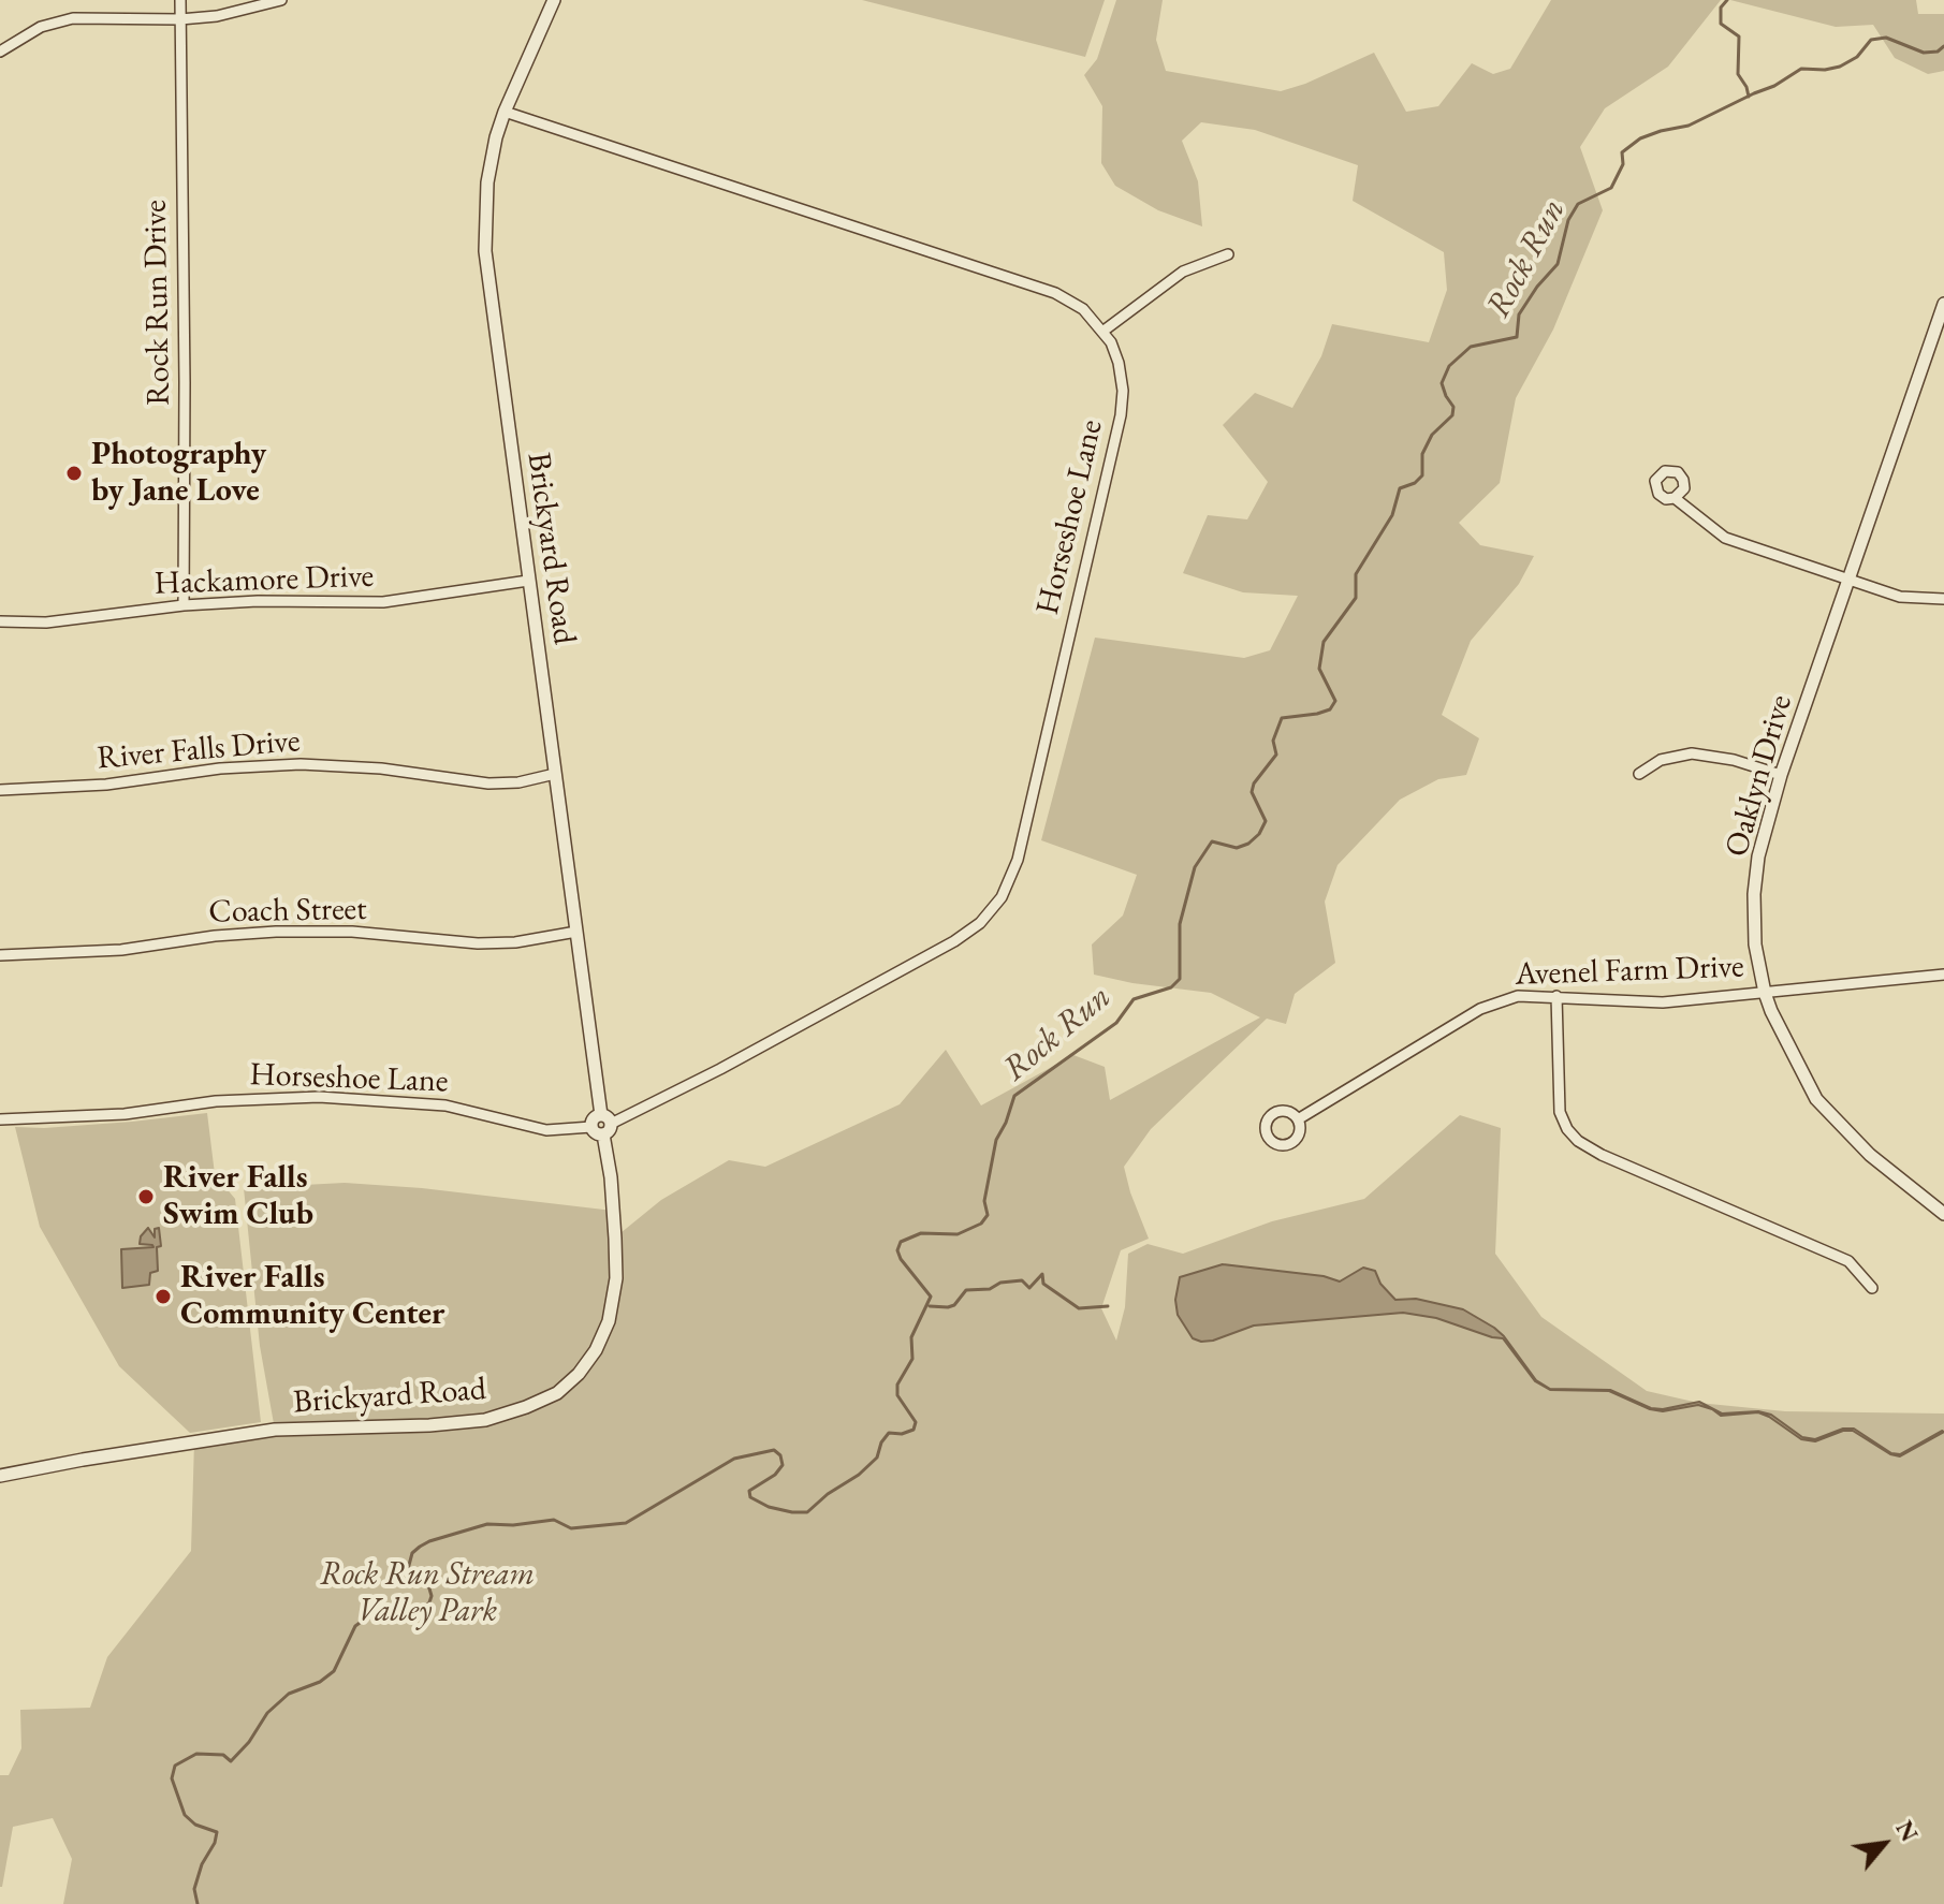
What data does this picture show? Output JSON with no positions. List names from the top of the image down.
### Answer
{
  "streets": {
    "street": [
      "Rock Run Drive",
      "Horseshoe Lane",
      "Brickyard Road",
      "Hackamore Drive",
      "River Falls Drive",
      "Oaklyn Drive",
      "Coach Street",
      "Avenel Farm Drive"
    ]
  },
  "crossings": [
    ["Rock Run Drive", "Hackamore Drive"],
    ["Horseshoe Lane", "Brickyard Road"],
    ["Brickyard Road", "Hackamore Drive"],
    ["Brickyard Road", "River Falls Drive"],
    ["Brickyard Road", "Coach Street"],
    ["Oaklyn Drive", "Avenel Farm Drive"]
  ],
  "water": ["Rock Run"],
  "parks": ["Rock Run Stream Valley Park"],
  "places": ["Photography by Jane Love", "River Falls Swim Club", "River Falls Community Center"],
  "north": "top right"
}
